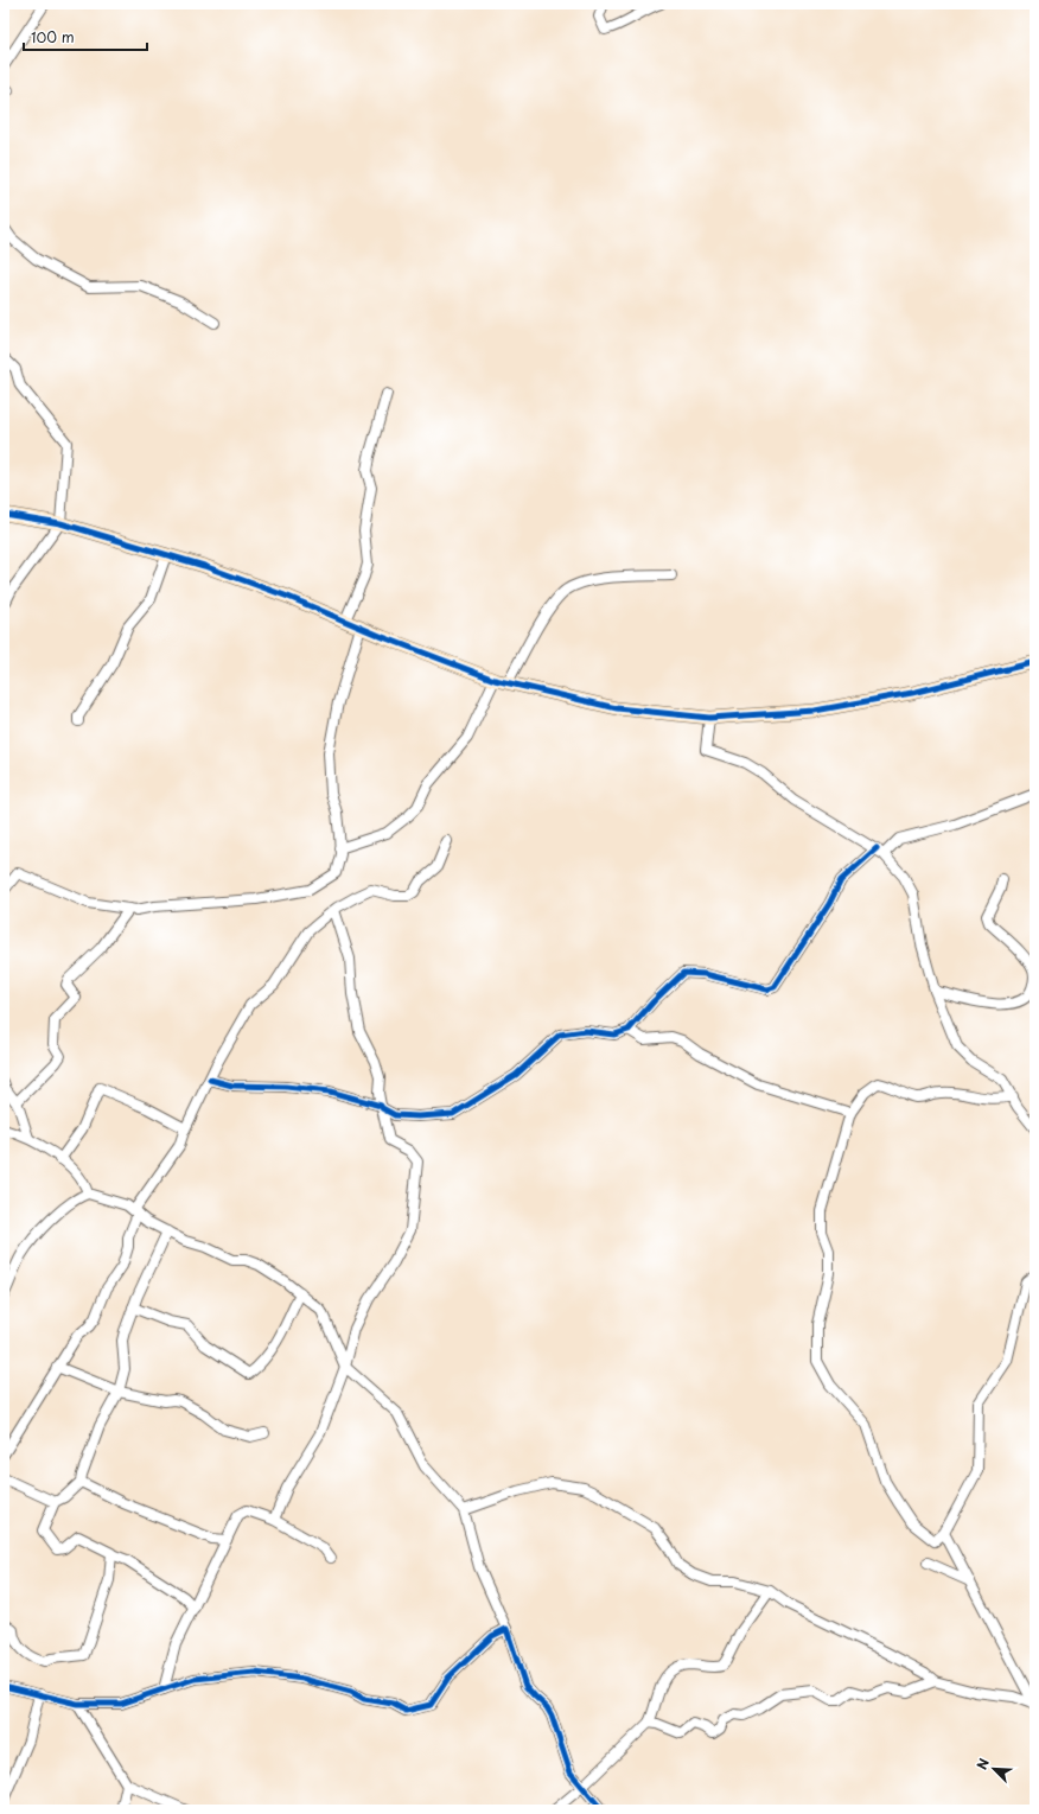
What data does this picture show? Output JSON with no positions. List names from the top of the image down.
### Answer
{
  "scale_bar": "100 m",
  "north": "top left"
}
